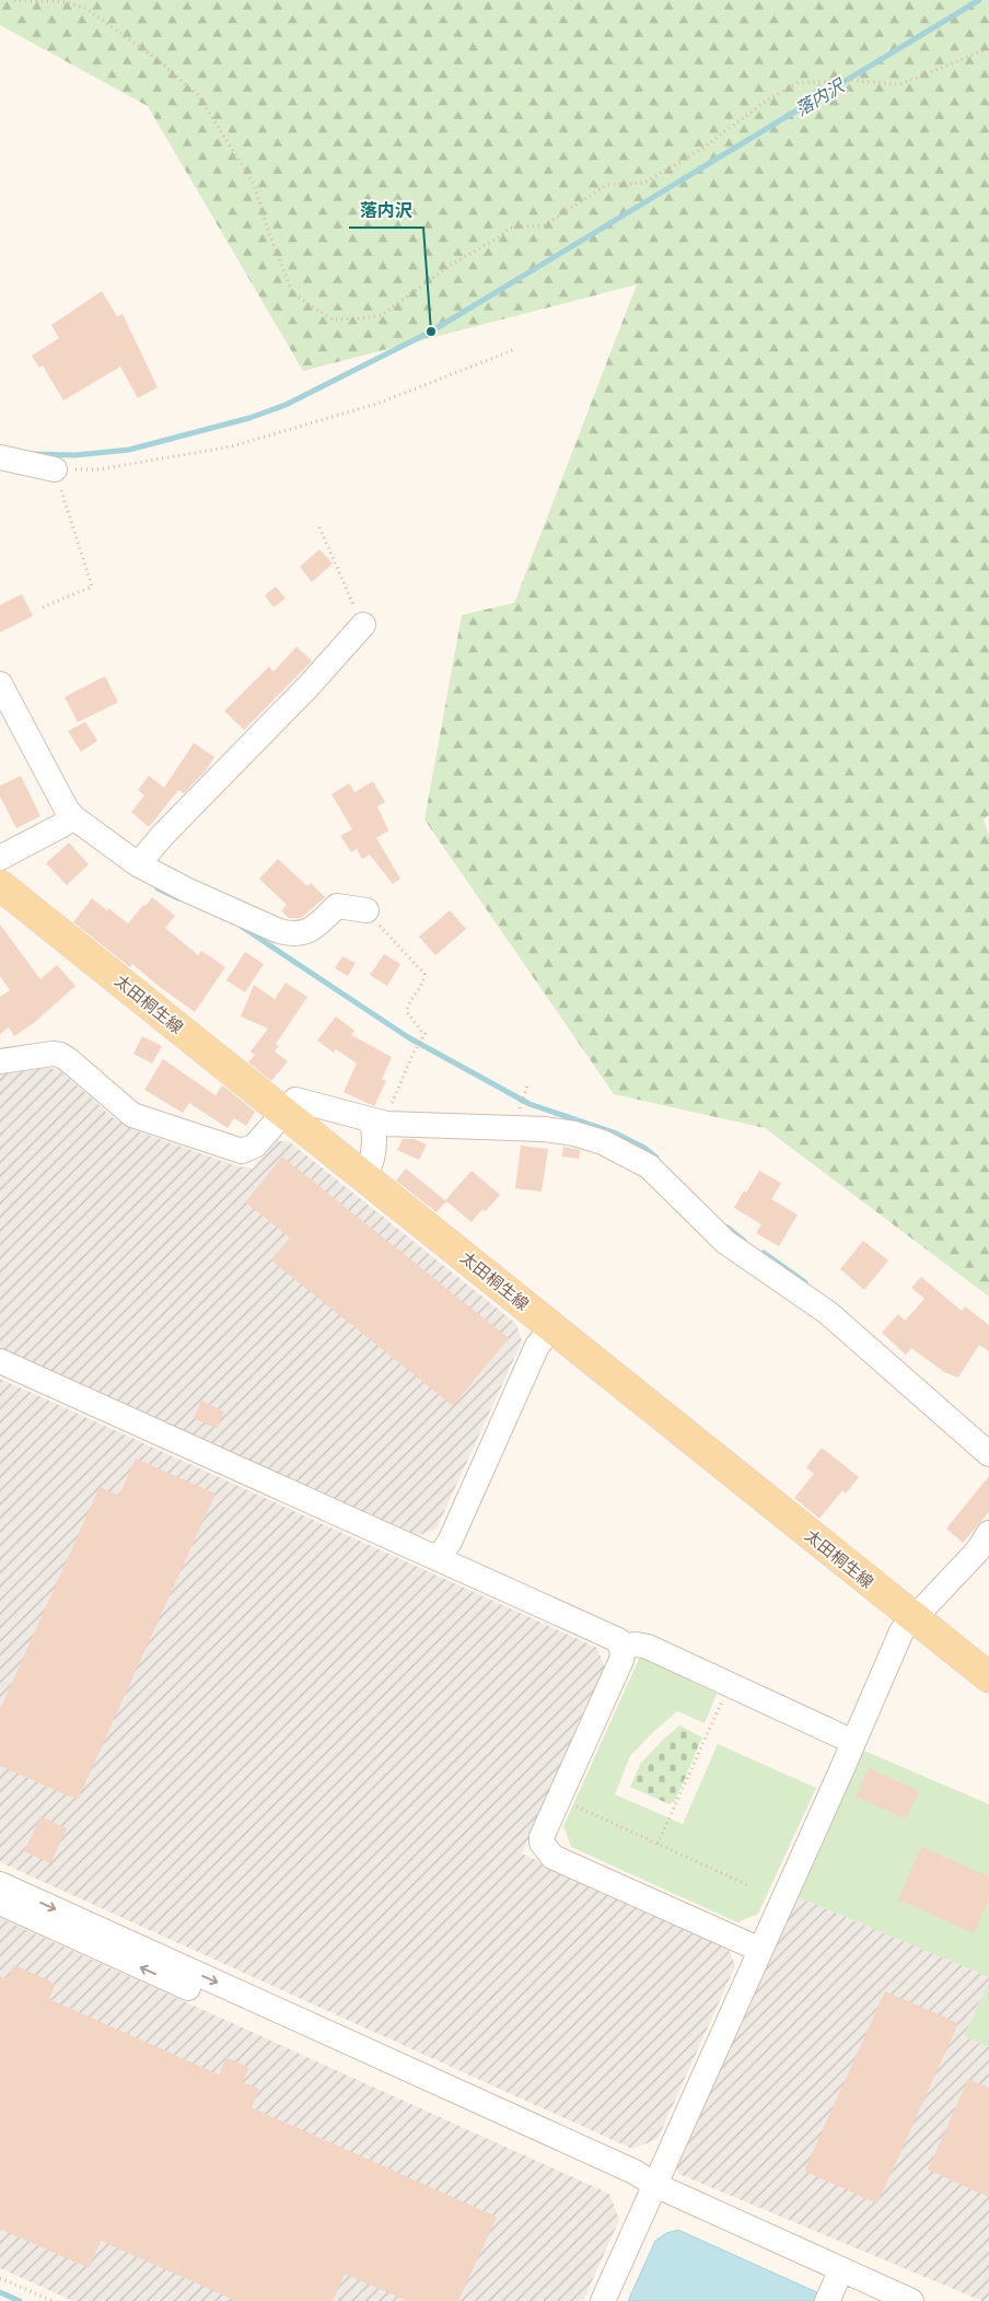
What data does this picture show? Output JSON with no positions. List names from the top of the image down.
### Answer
{
  "streets": {
    "main road": ["太田桐生線"]
  },
  "water": ["落内沢"],
  "places": ["落内沢"]
}
